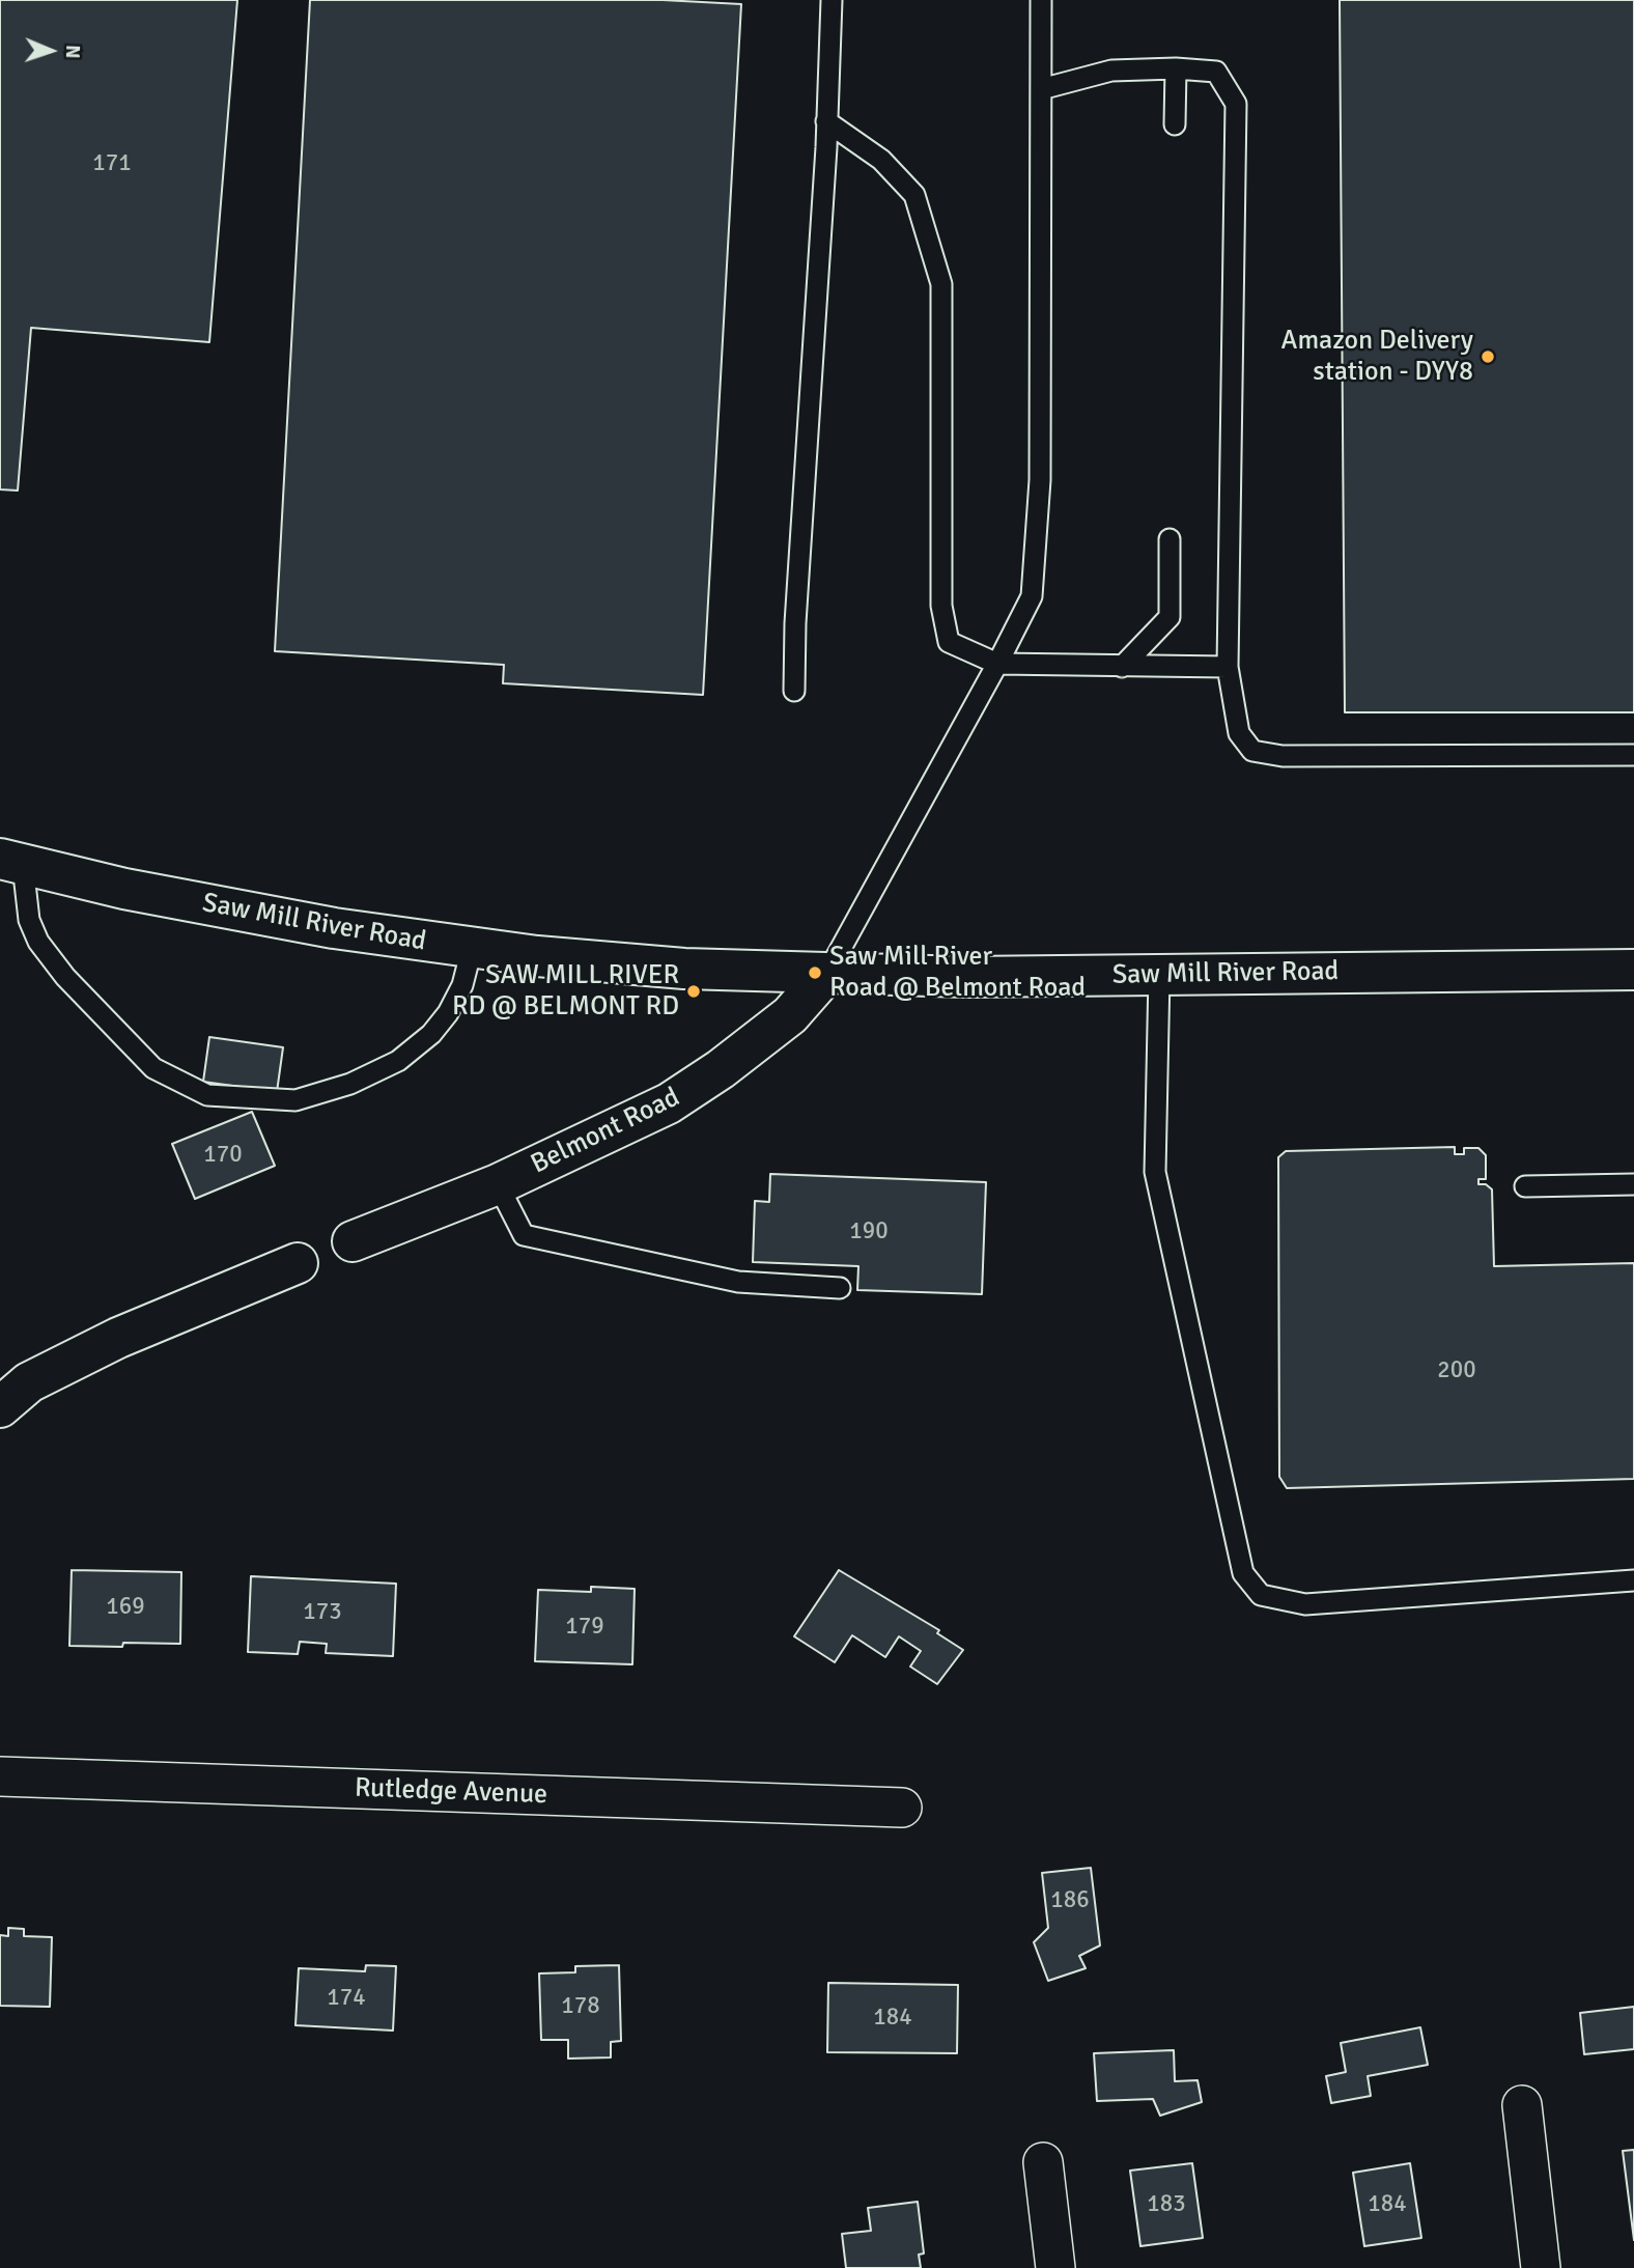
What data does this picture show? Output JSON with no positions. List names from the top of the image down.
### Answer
{
  "streets": {
    "main road": ["Saw Mill River Road", "Belmont Road"],
    "street": ["Rutledge Avenue"]
  },
  "crossings": [
    ["Saw Mill River Road", "Belmont Road"]
  ],
  "places": ["Amazon Delivery station - DYY8", "Saw Mill River Road @ Belmont Road", "SAW MILL RIVER RD @ BELMONT RD"],
  "house_numbers": [
    "171",
    "170",
    "190",
    "200",
    "169",
    "173",
    "179",
    "186",
    "174",
    "178",
    "184",
    "183",
    "184"
  ],
  "north": "right"
}
